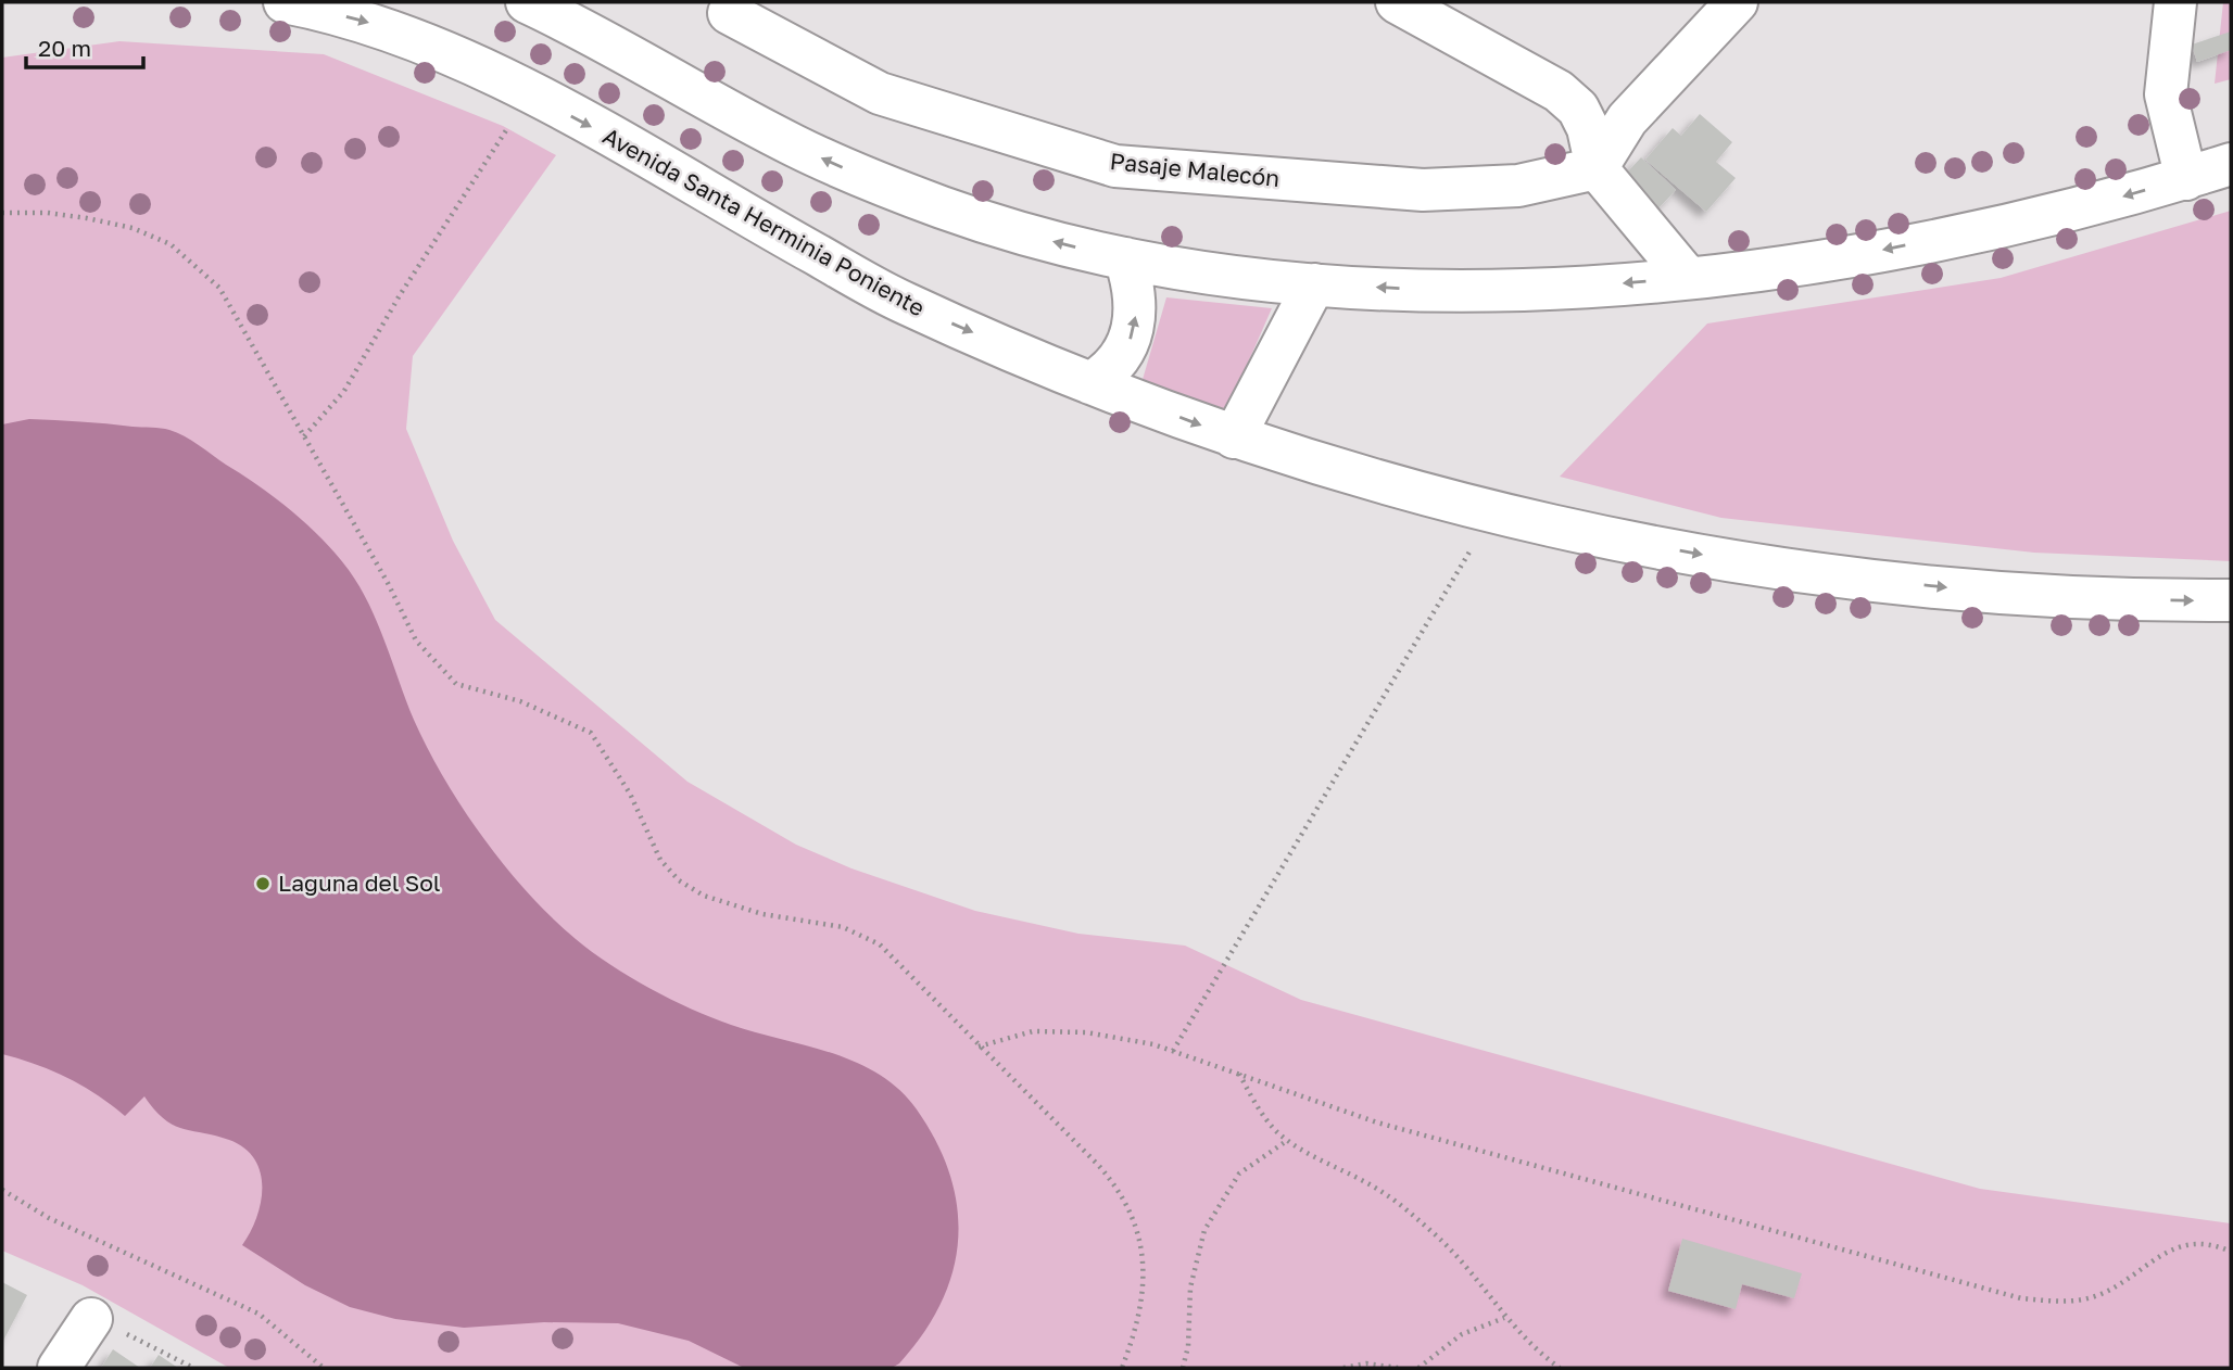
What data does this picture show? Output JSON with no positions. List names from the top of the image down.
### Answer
{
  "streets": {
    "street": ["Pasaje Malecón", "Avenida Santa Herminia Poniente"]
  },
  "places": ["Laguna del Sol"],
  "scale_bar": "20 m"
}
